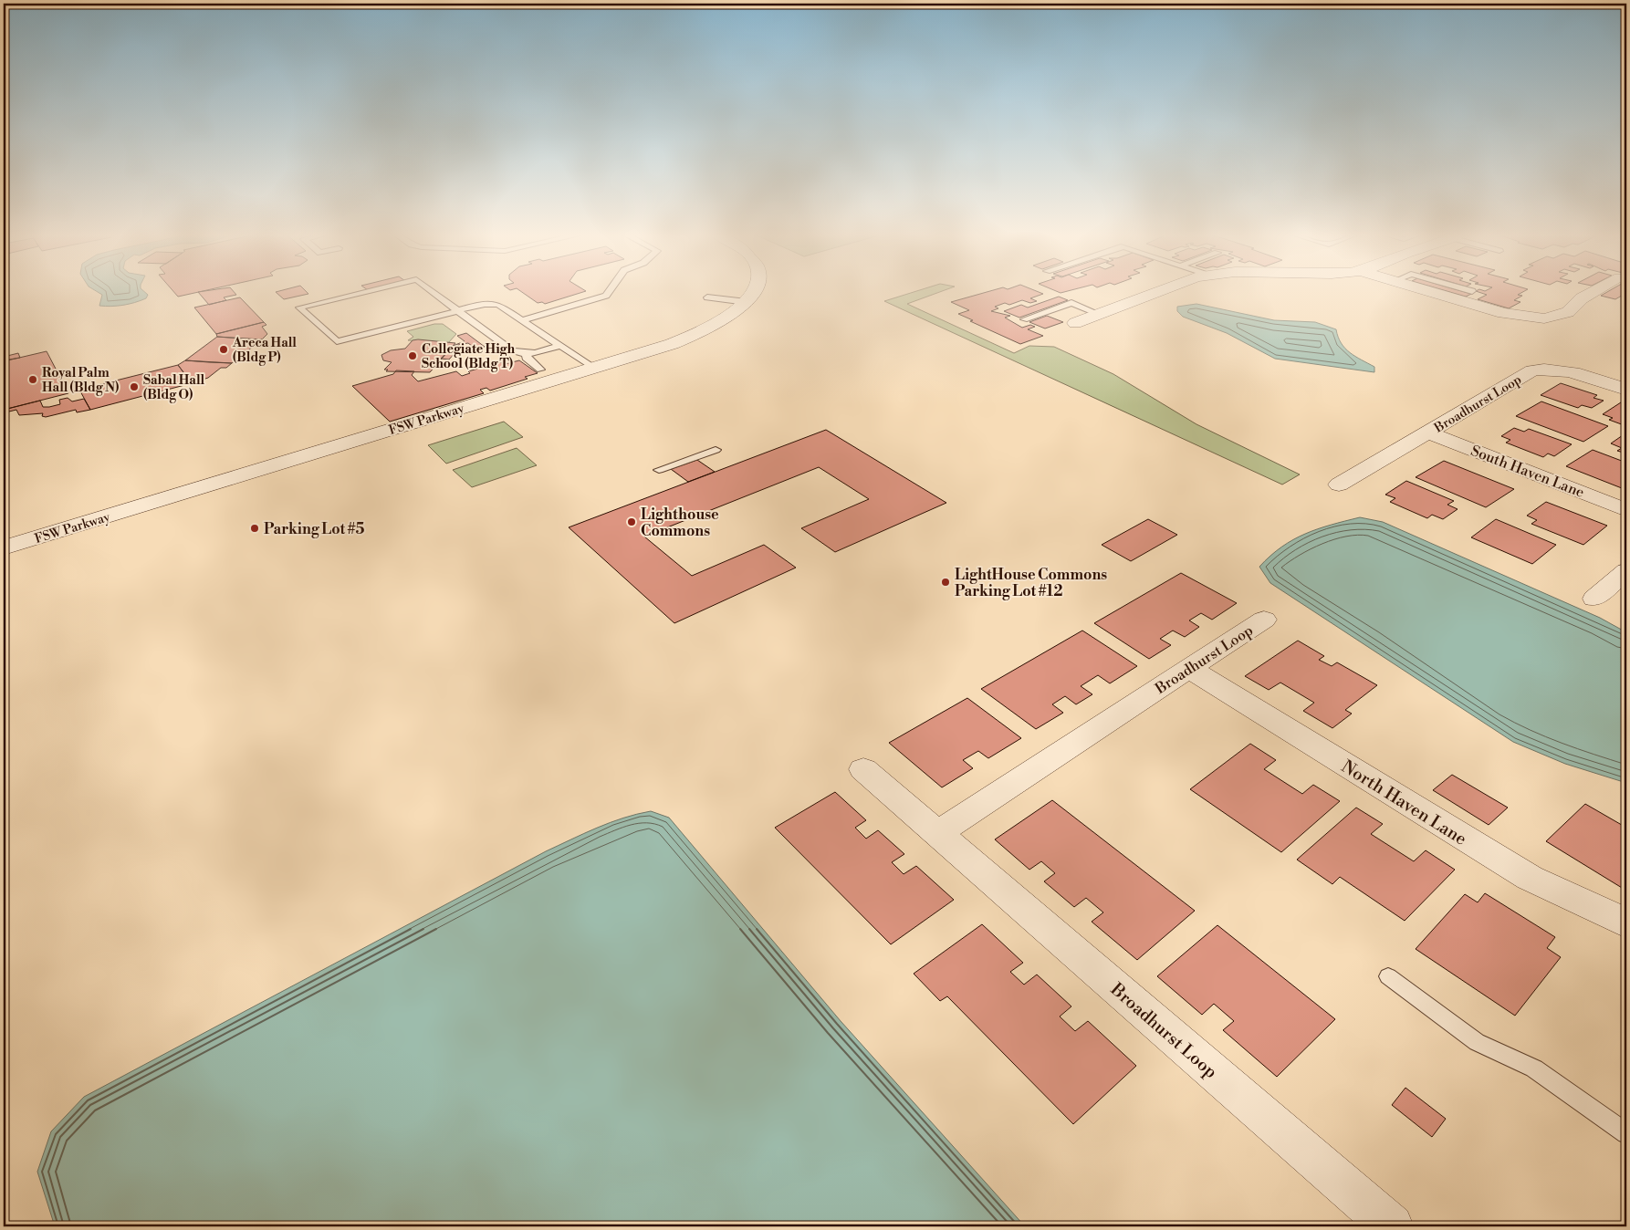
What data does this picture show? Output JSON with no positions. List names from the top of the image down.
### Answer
{
  "streets": {
    "street": [
      "Broadhurst Loop",
      "FSW Parkway",
      "South Haven Lane",
      "North Haven Lane"
    ]
  },
  "crossings": [
    ["Broadhurst Loop", "South Haven Lane"],
    ["Broadhurst Loop", "North Haven Lane"]
  ],
  "places": [
    "Areca Hall (Bldg P)",
    "Collegiate High School (Bldg T)",
    "Royal Palm Hall (Bldg N)",
    "Sabal Hall (Bldg O)",
    "Lighthouse Commons",
    "Parking Lot #5",
    "LightHouse Commons Parking Lot #12"
  ]
}
